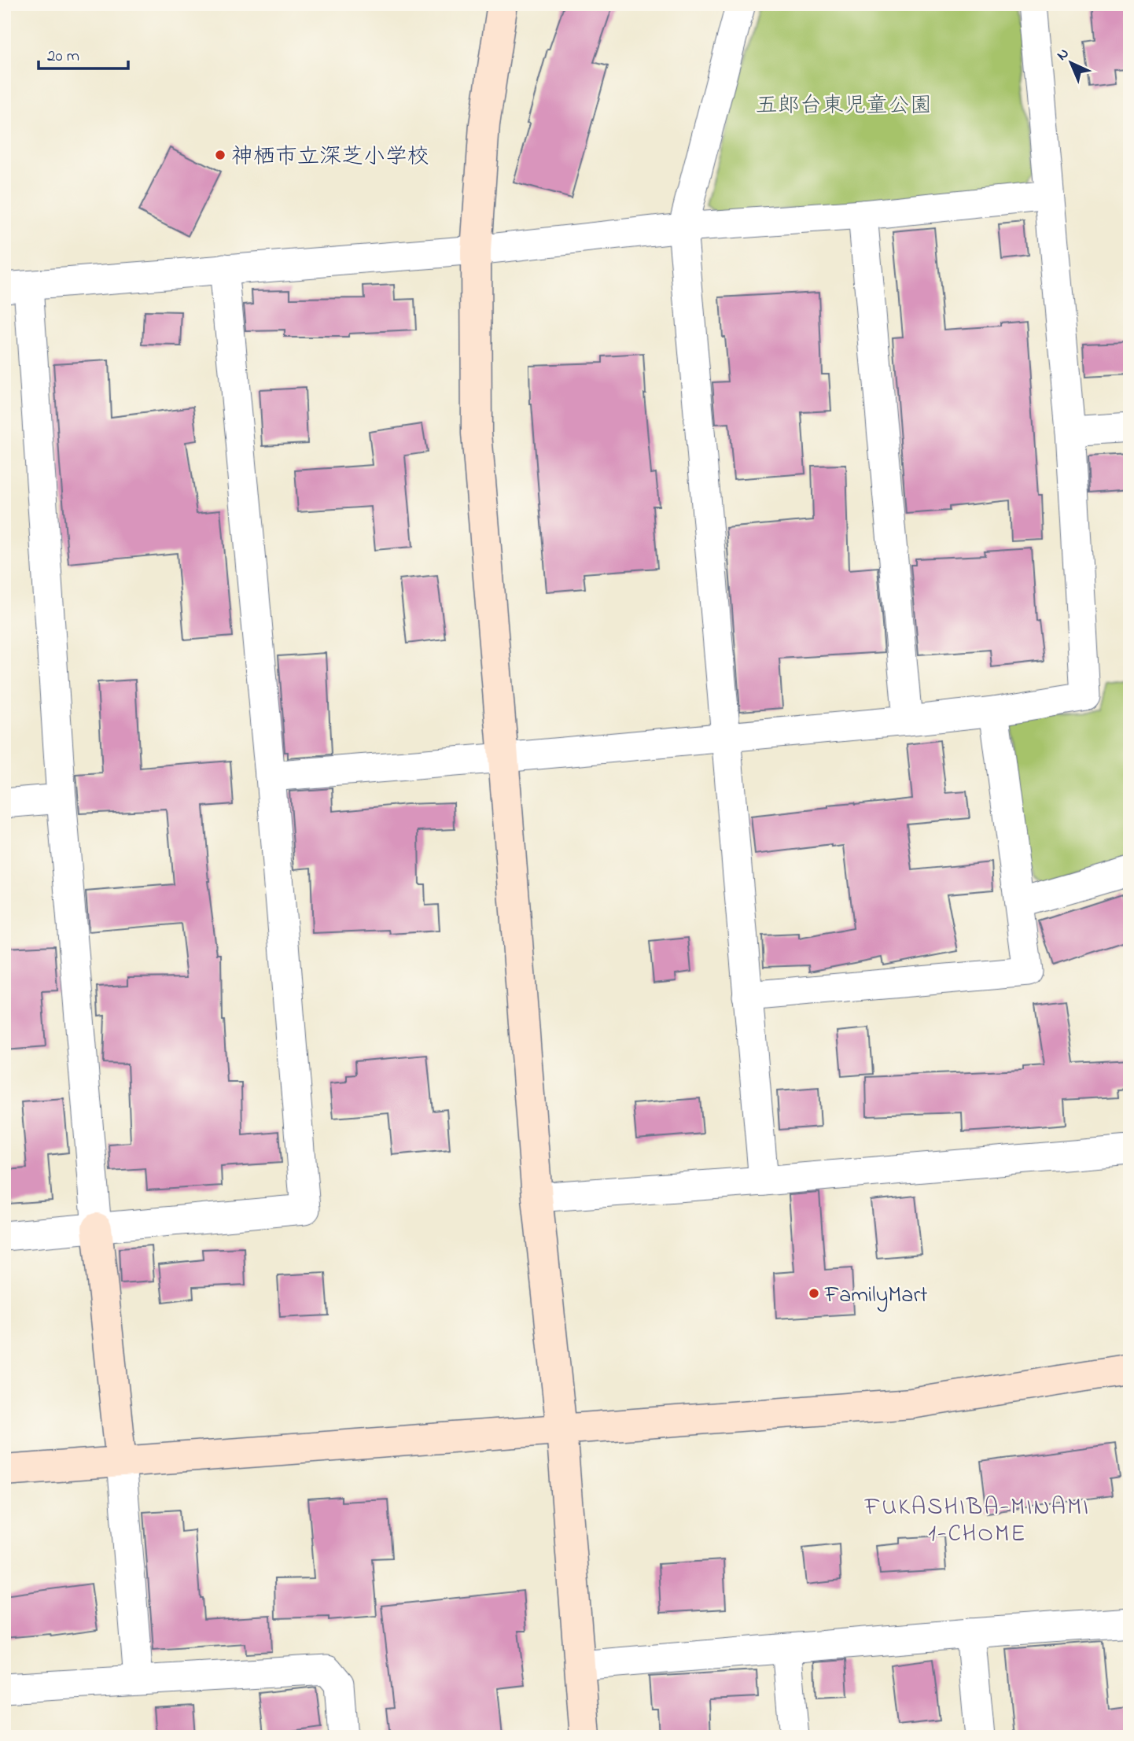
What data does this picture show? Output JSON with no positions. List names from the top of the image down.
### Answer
{
  "districts": ["FUKASHIBA-MINAMI 1-CHOME"],
  "parks": ["五郎台東児童公園"],
  "places": ["神栖市立深芝小学校", "FamilyMart"],
  "scale_bar": "20 m",
  "north": "top left"
}
